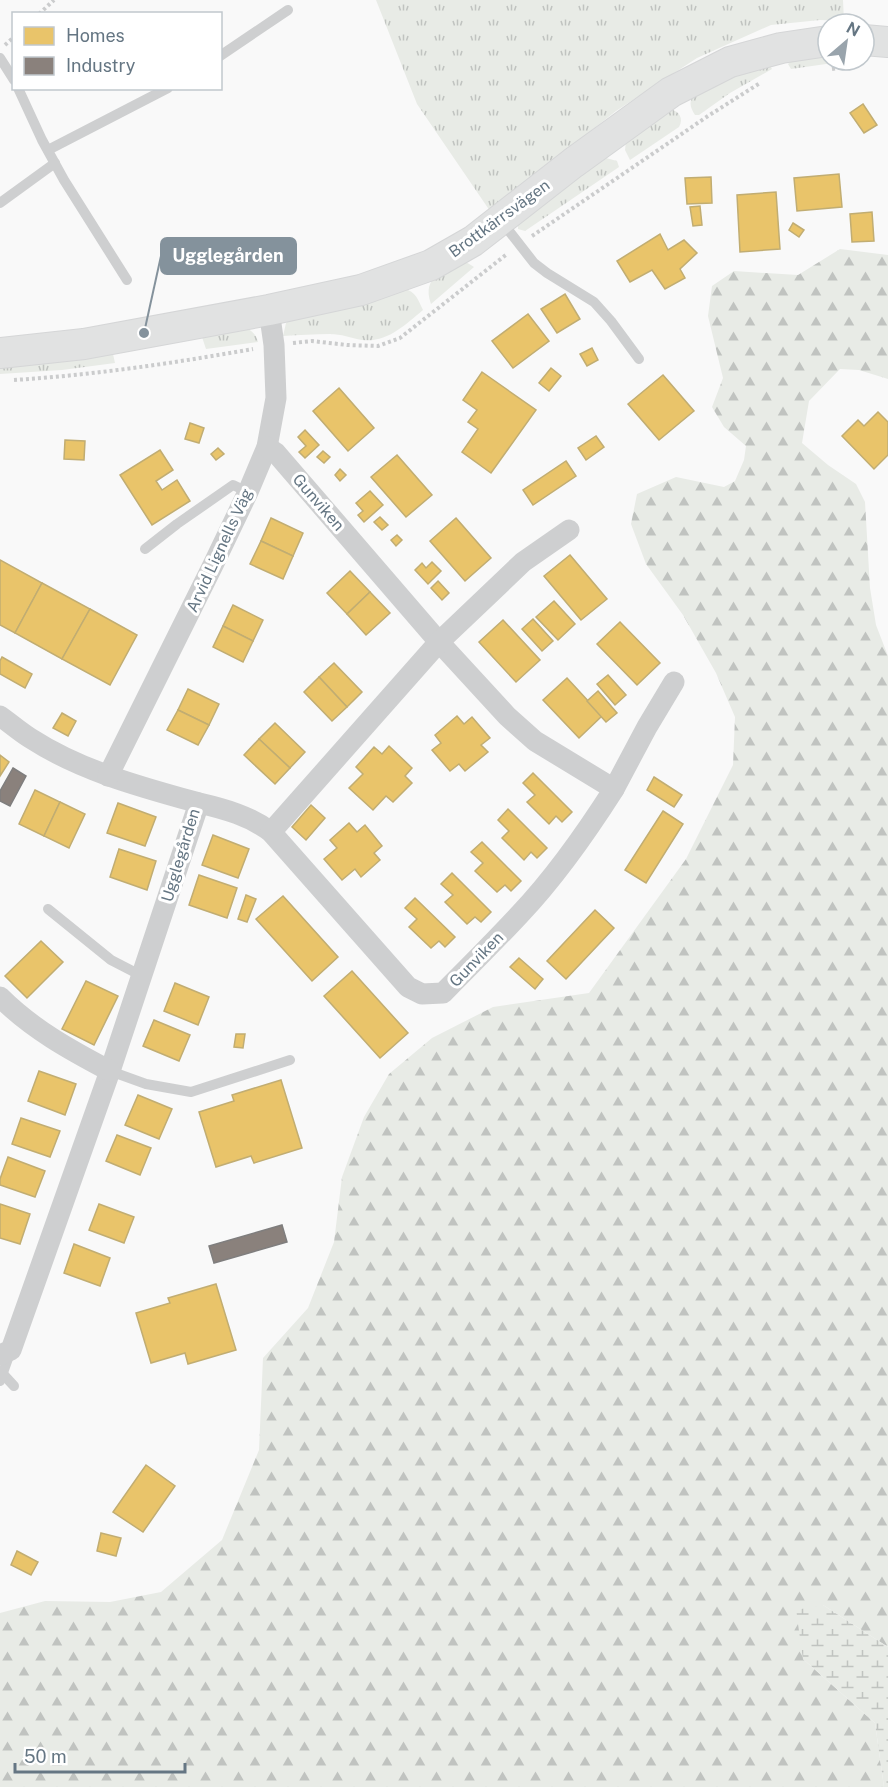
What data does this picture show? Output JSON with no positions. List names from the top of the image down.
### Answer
{
  "streets": {
    "street": [
      "Brottkärrsvägen",
      "Gunviken",
      "Arvid Lignells Väg",
      "Ugglegården"
    ]
  },
  "crossings": [
    ["Brottkärrsvägen", "Arvid Lignells Väg"],
    ["Gunviken", "Arvid Lignells Väg"],
    ["Gunviken", "Ugglegården"],
    ["Arvid Lignells Väg", "Ugglegården"]
  ],
  "places": ["Ugglegården"],
  "legend": ["Homes", "Industry"],
  "scale_bar": "50 m",
  "north": "top right"
}
